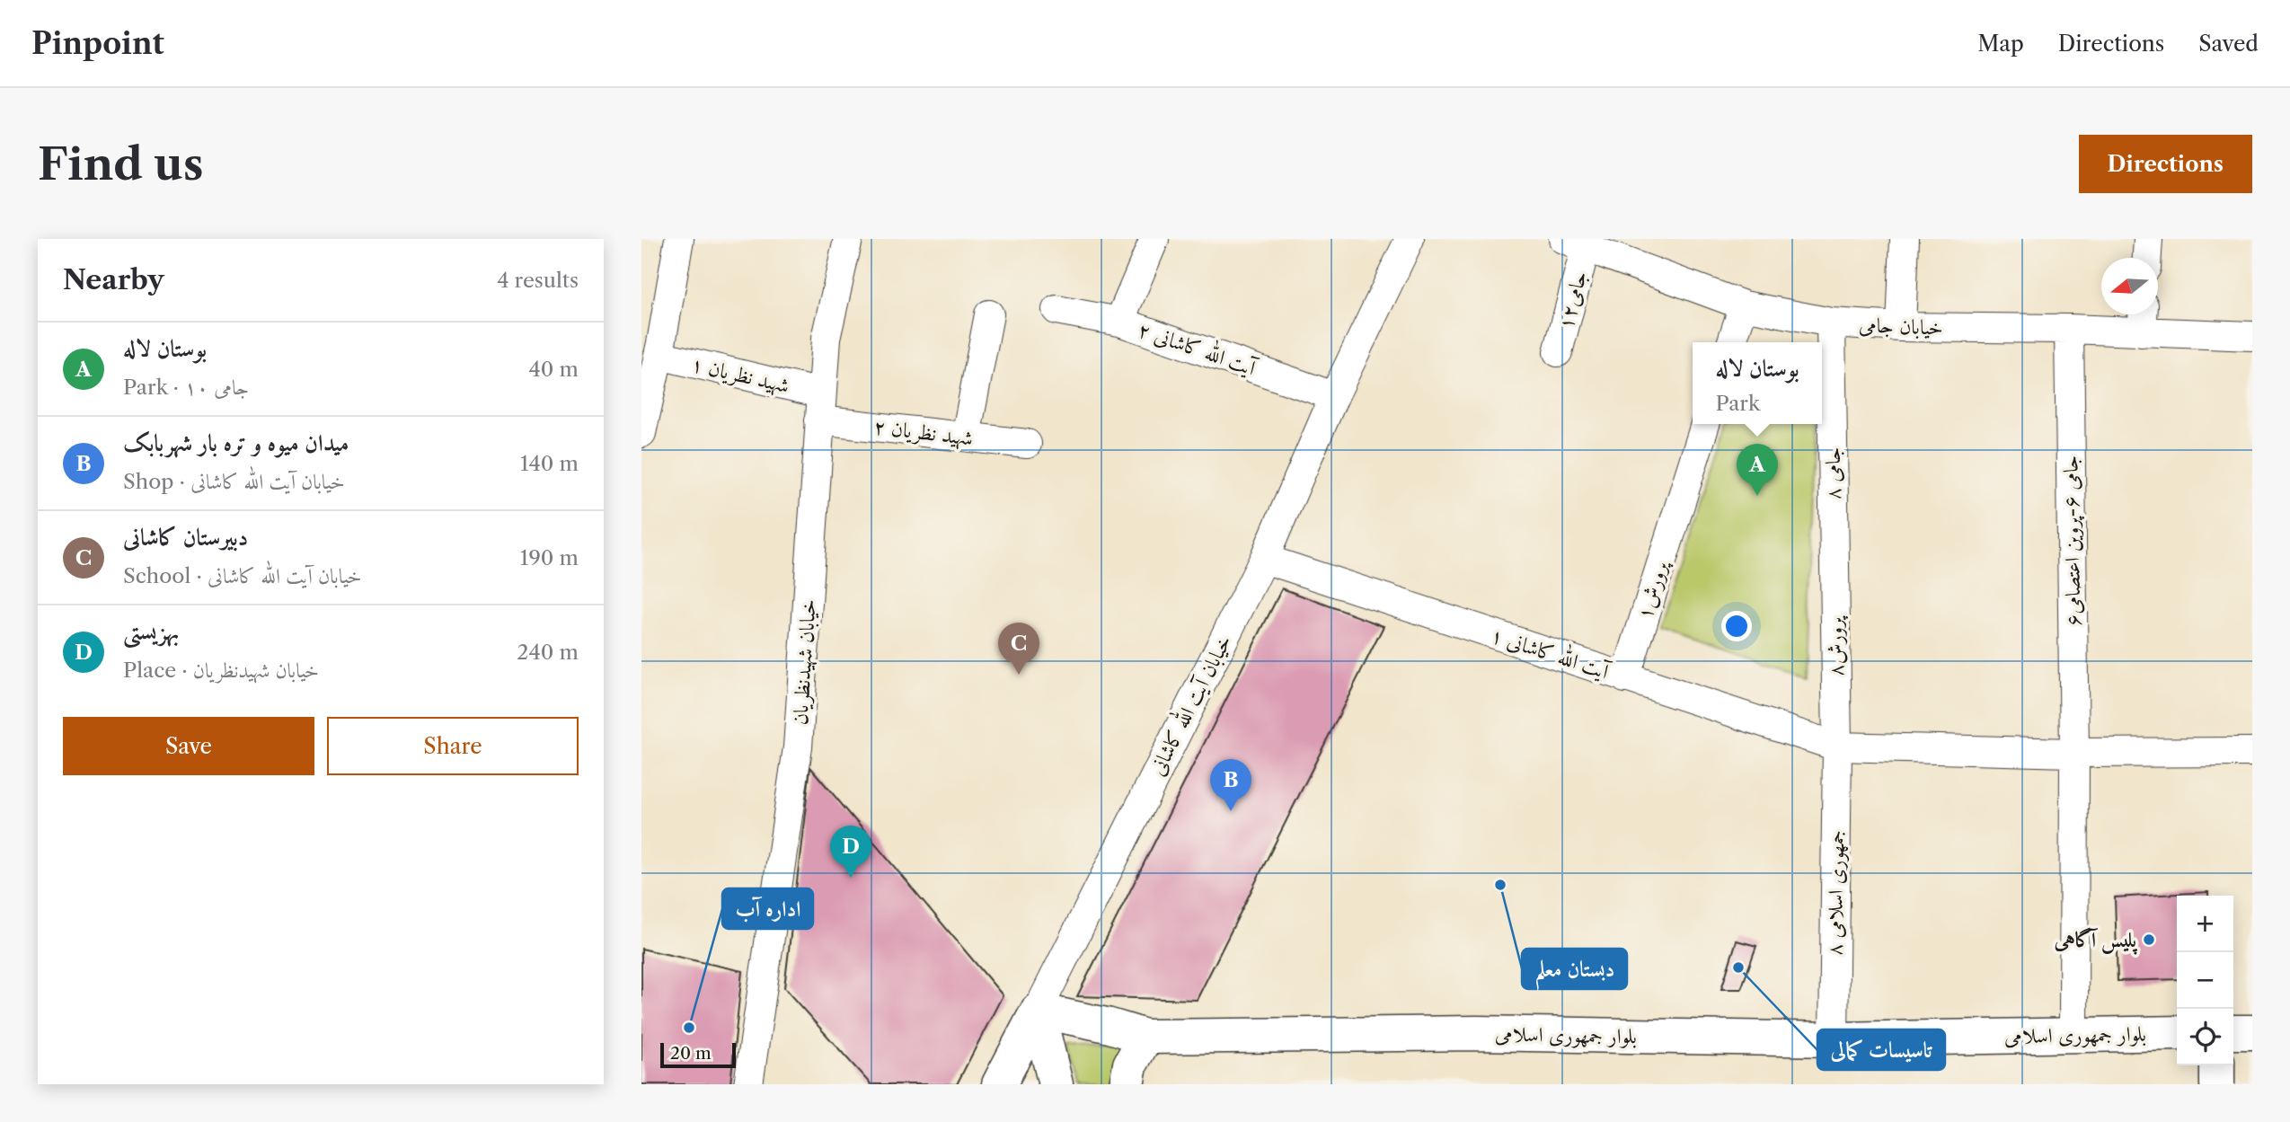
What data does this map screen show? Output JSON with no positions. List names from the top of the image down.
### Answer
{
  "streets": {
    "street": [
      "جامی۱۲",
      "خیابان جامی",
      "آیت الله کاشانی ۲",
      "شهید نظریان ۱",
      "شهید نظریان ۲",
      "جامی ۸",
      "جامی ۶-پروین اعتصامی۶",
      "پرورش۱",
      "پرورش۸",
      "آیت الله کاشانی ۱",
      "خیابان شهیدنظریان",
      "خیابان آیت الله کاشانی",
      "جمهوری اسلامی ۸",
      "بلوار جمهوری اسلامی"
    ]
  },
  "crossings": [
    ["جامی۱۲", "خیابان جامی"],
    ["خیابان جامی", "جامی ۸"],
    ["خیابان جامی", "جامی ۶-پروین اعتصامی۶"],
    ["آیت الله کاشانی ۲", "خیابان آیت الله کاشانی"],
    ["شهید نظریان ۱", "شهید نظریان ۲"],
    ["شهید نظریان ۱", "خیابان شهیدنظریان"],
    ["شهید نظریان ۲", "خیابان شهیدنظریان"],
    ["جامی ۸", "پرورش۸"],
    ["جامی ۶-پروین اعتصامی۶", "آیت الله کاشانی ۱"],
    ["جامی ۶-پروین اعتصامی۶", "بلوار جمهوری اسلامی"],
    ["پرورش۱", "آیت الله کاشانی ۱"],
    ["پرورش۸", "آیت الله کاشانی ۱"],
    ["پرورش۸", "جمهوری اسلامی ۸"],
    ["آیت الله کاشانی ۱", "خیابان آیت الله کاشانی"],
    ["آیت الله کاشانی ۱", "جمهوری اسلامی ۸"],
    ["خیابان آیت الله کاشانی", "بلوار جمهوری اسلامی"],
    ["جمهوری اسلامی ۸", "بلوار جمهوری اسلامی"]
  ],
  "places": [
    "دبستان معلم",
    "پلیس آگاهی",
    "تاسیسات کمالی",
    "اداره آب"
  ],
  "scale_bar": "20 m",
  "north": "left",
  "page": {
    "header": "Pinpoint",
    "nav": ["Map", "Directions", "Saved"],
    "buttons": [
      "Directions",
      ["Save", "Share"]
    ],
    "title": "Find us",
    "heading": ["Nearby", "4 results"],
    "list": [
      {
        "mark": "A",
        "name": "بوستان لاله",
        "note": "Park · جامی ۱۰",
        "value": "40 m"
      },
      {
        "mark": "B",
        "name": "میدان میوه و تره بار شهربابک",
        "note": "Shop · خیابان آیت الله کاشانی",
        "value": "140 m"
      },
      {
        "mark": "C",
        "name": "دبیرستان کاشانی",
        "note": "School · خیابان آیت الله کاشانی",
        "value": "190 m"
      },
      {
        "mark": "D",
        "name": "بهزیستی",
        "note": "Place · خیابان شهیدنظریان",
        "value": "240 m"
      }
    ],
    "popup": ["بوستان لاله", "Park"],
    "pins": [
      "A",
      "C",
      "B",
      "D"
    ],
    "map_buttons": ["+", "−"],
    "scale": "20 m"
  }
}
